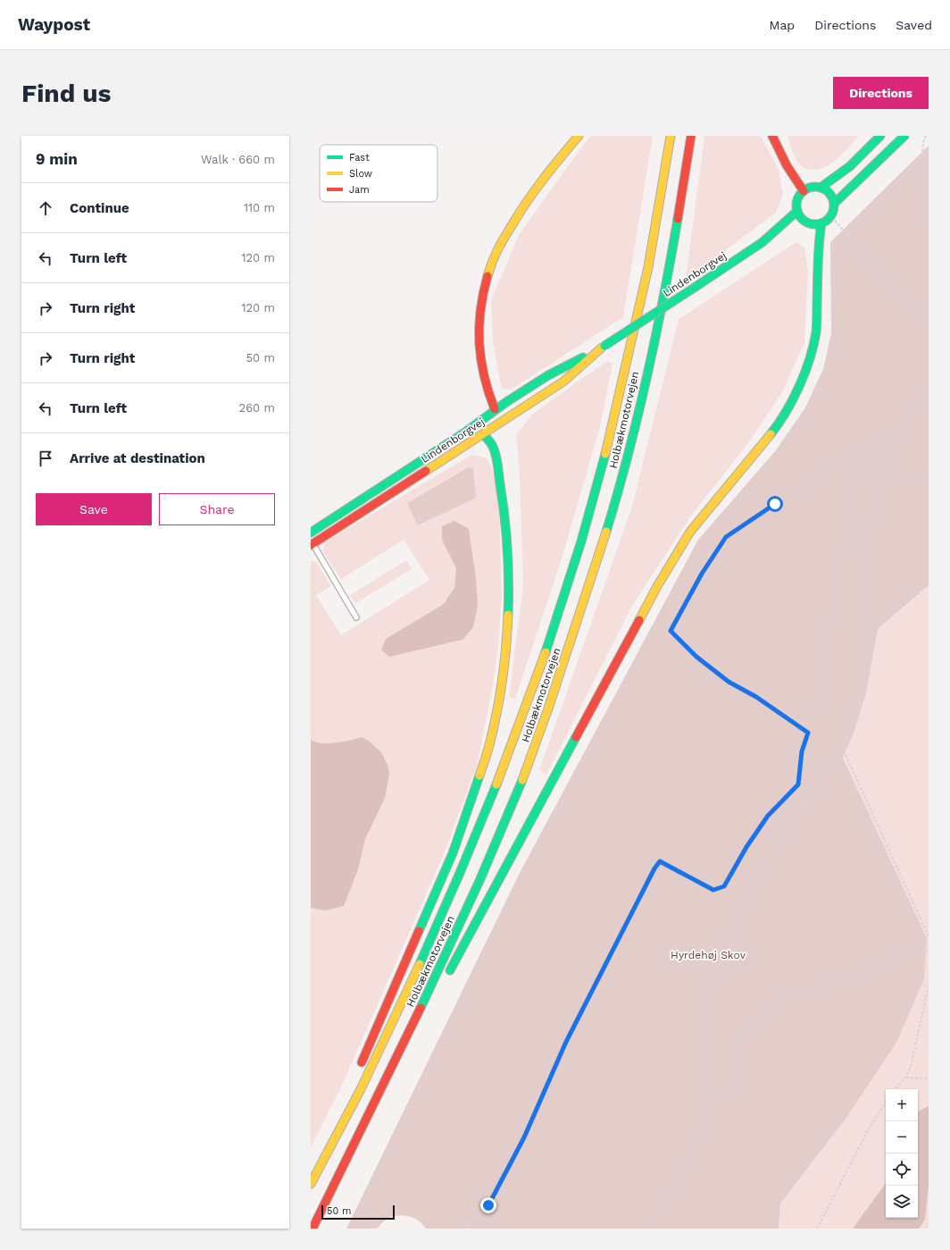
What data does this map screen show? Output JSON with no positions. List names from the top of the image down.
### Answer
{
  "streets": {
    "main road": ["Lindenborgvej", "Holbækmotorvejen"]
  },
  "parks": ["Hyrdehøj Skov"],
  "legend": ["Fast", "Slow", "Jam"],
  "scale_bar": "50 m",
  "page": {
    "header": "Waypost",
    "nav": ["Map", "Directions", "Saved"],
    "buttons": [
      "Directions",
      ["Save", "Share"]
    ],
    "title": "Find us",
    "heading": ["9 min", "Walk · 660 m"],
    "list": [
      ["Continue", "110 m"],
      ["Turn left", "120 m"],
      ["Turn right", "120 m"],
      ["Turn right", "50 m"],
      ["Turn left", "260 m"],
      "Arrive at destination"
    ],
    "map_buttons": ["+", "−"],
    "scale": "50 m"
  }
}
